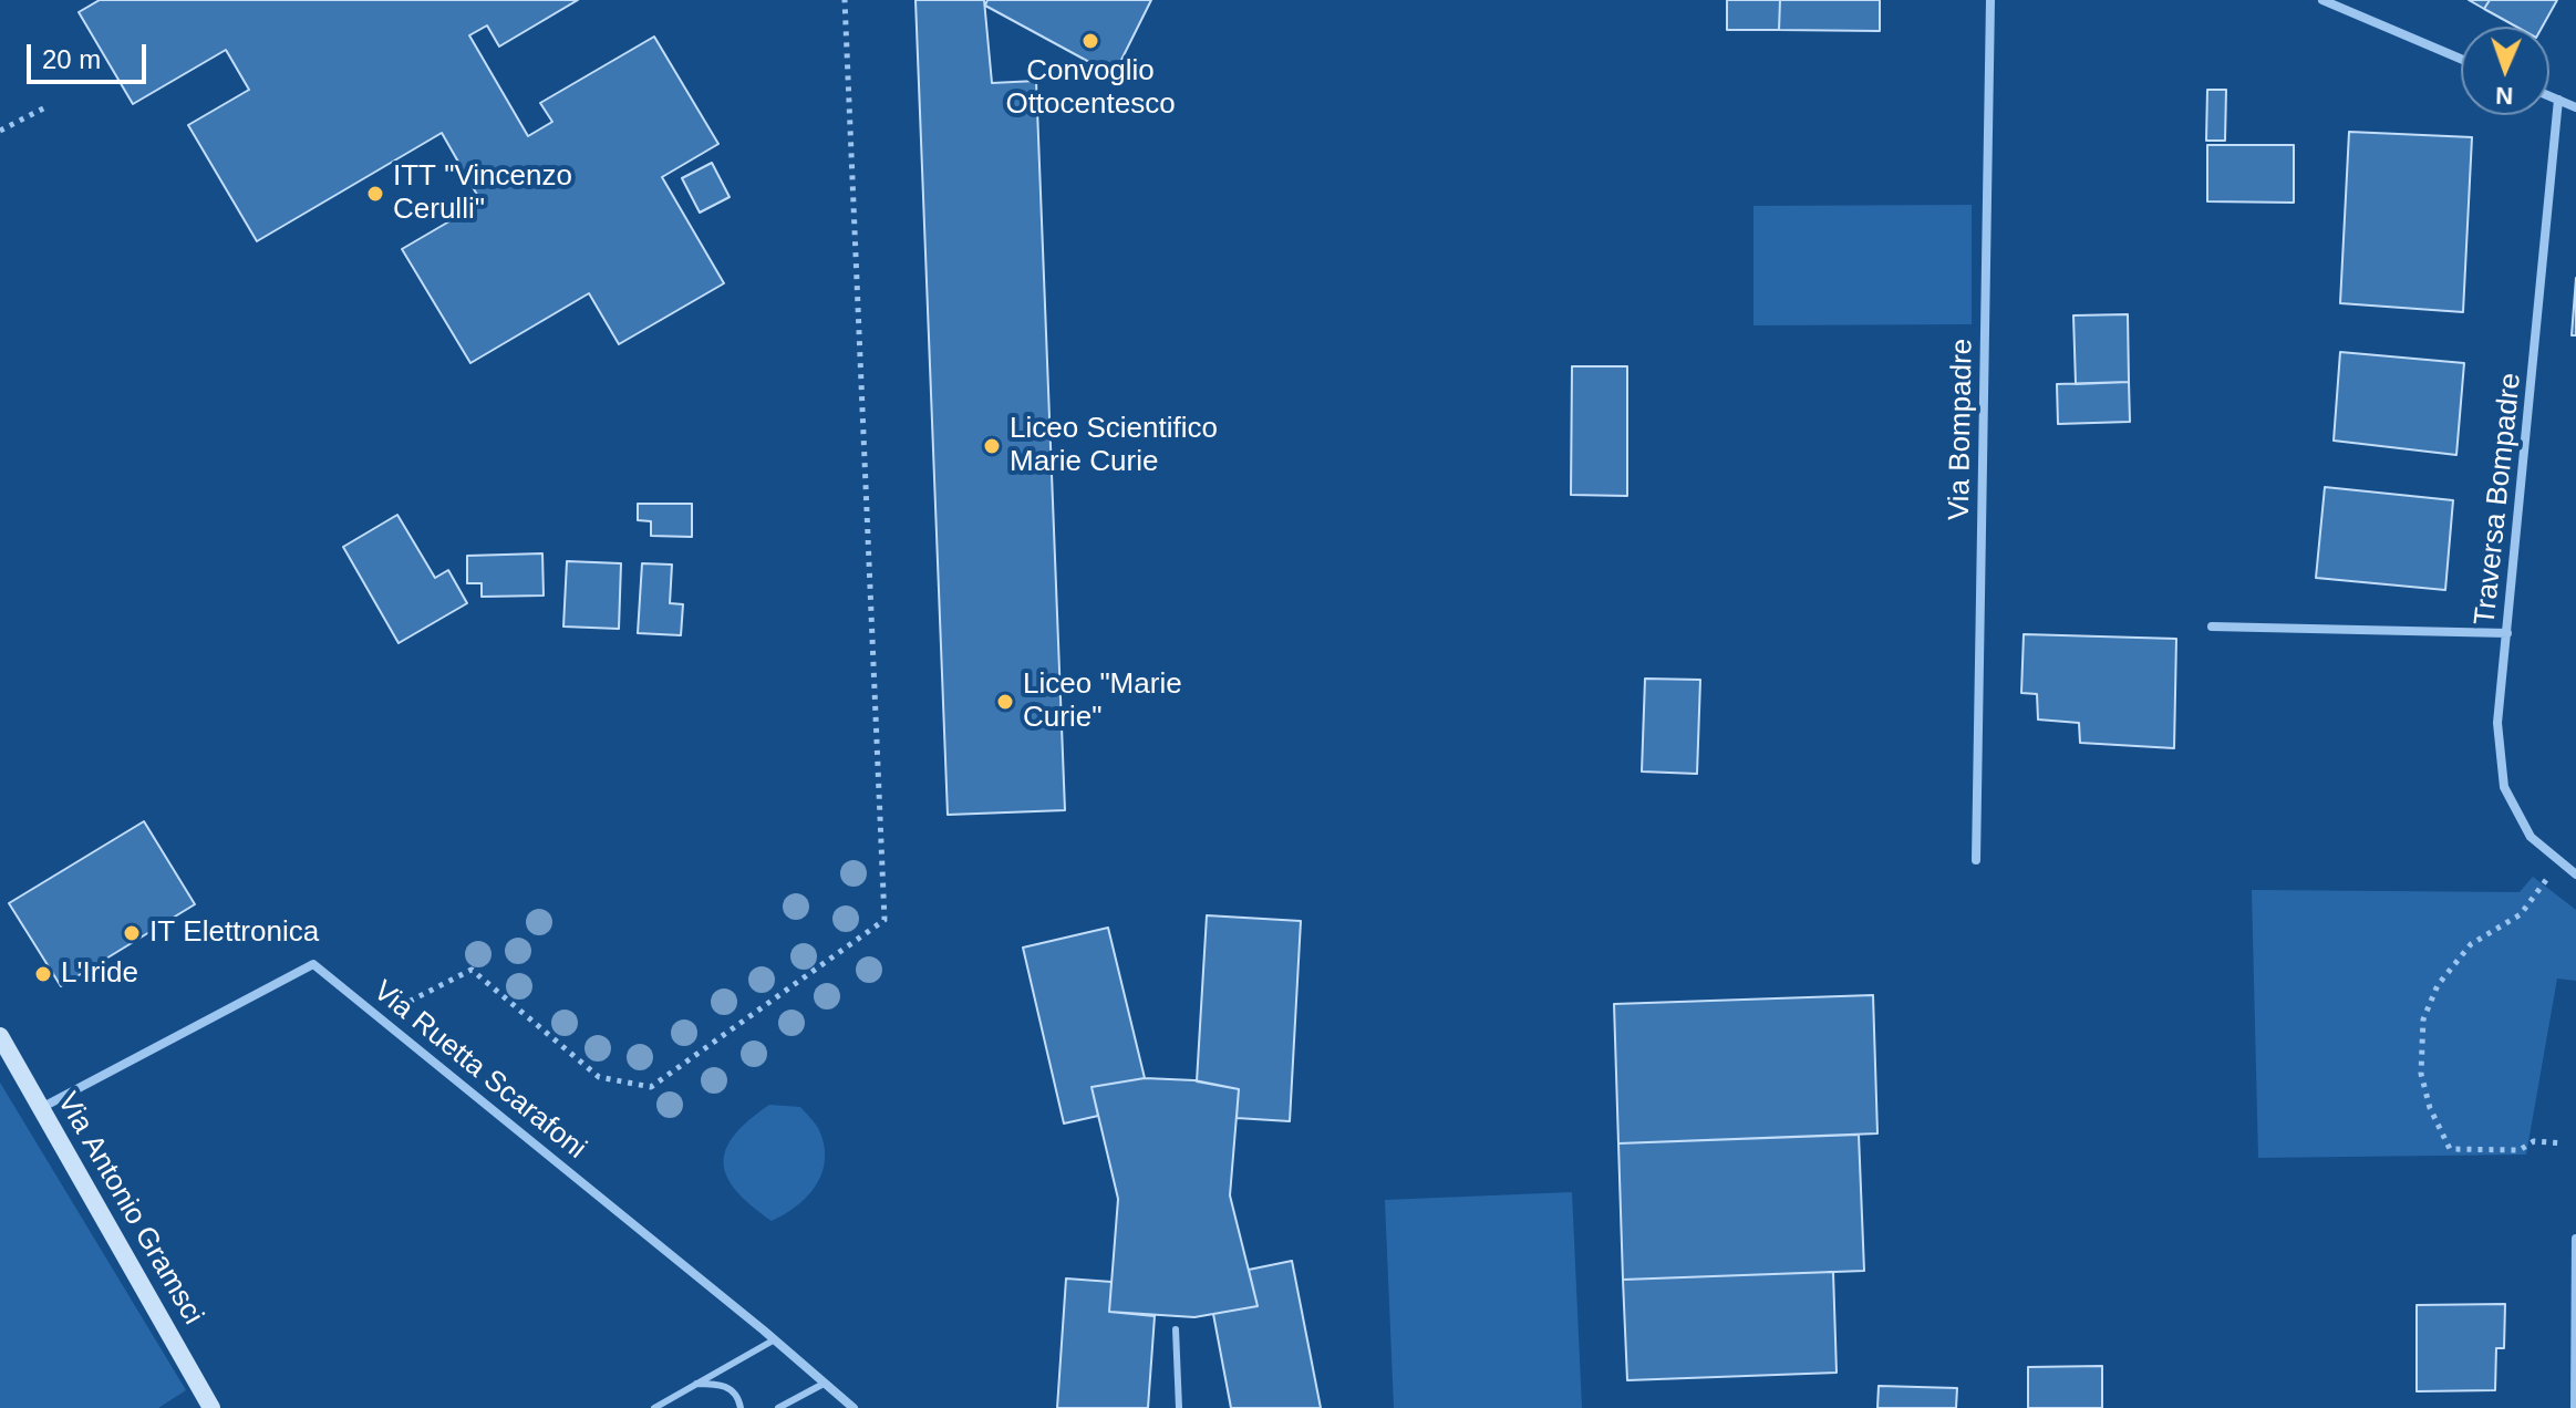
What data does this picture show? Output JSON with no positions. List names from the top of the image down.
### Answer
{
  "streets": {
    "street": [
      "Via Bompadre",
      "Traversa Bompadre",
      "Via Ruetta Scarafoni",
      "Via Antonio Gramsci"
    ]
  },
  "crossings": [
    ["Via Ruetta Scarafoni", "Via Antonio Gramsci"]
  ],
  "places": [
    "Convoglio Ottocentesco",
    "ITT \"Vincenzo Cerulli\"",
    "Liceo Scientifico Marie Curie",
    "Liceo \"Marie Curie\"",
    "IT Elettronica",
    "L'Iride"
  ],
  "scale_bar": "20 m",
  "north": "bottom"
}
